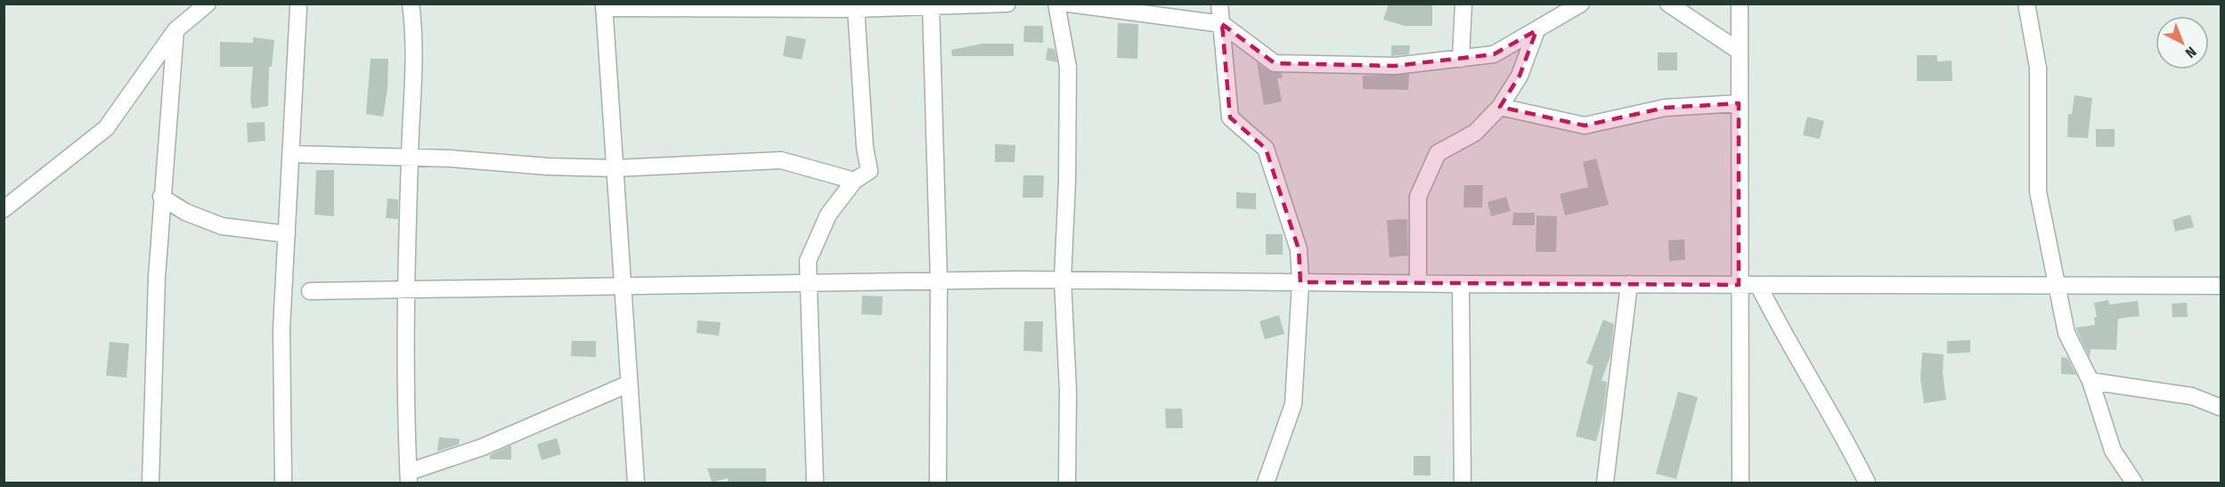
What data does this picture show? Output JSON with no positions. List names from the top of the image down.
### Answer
{
  "north": "bottom right"
}
